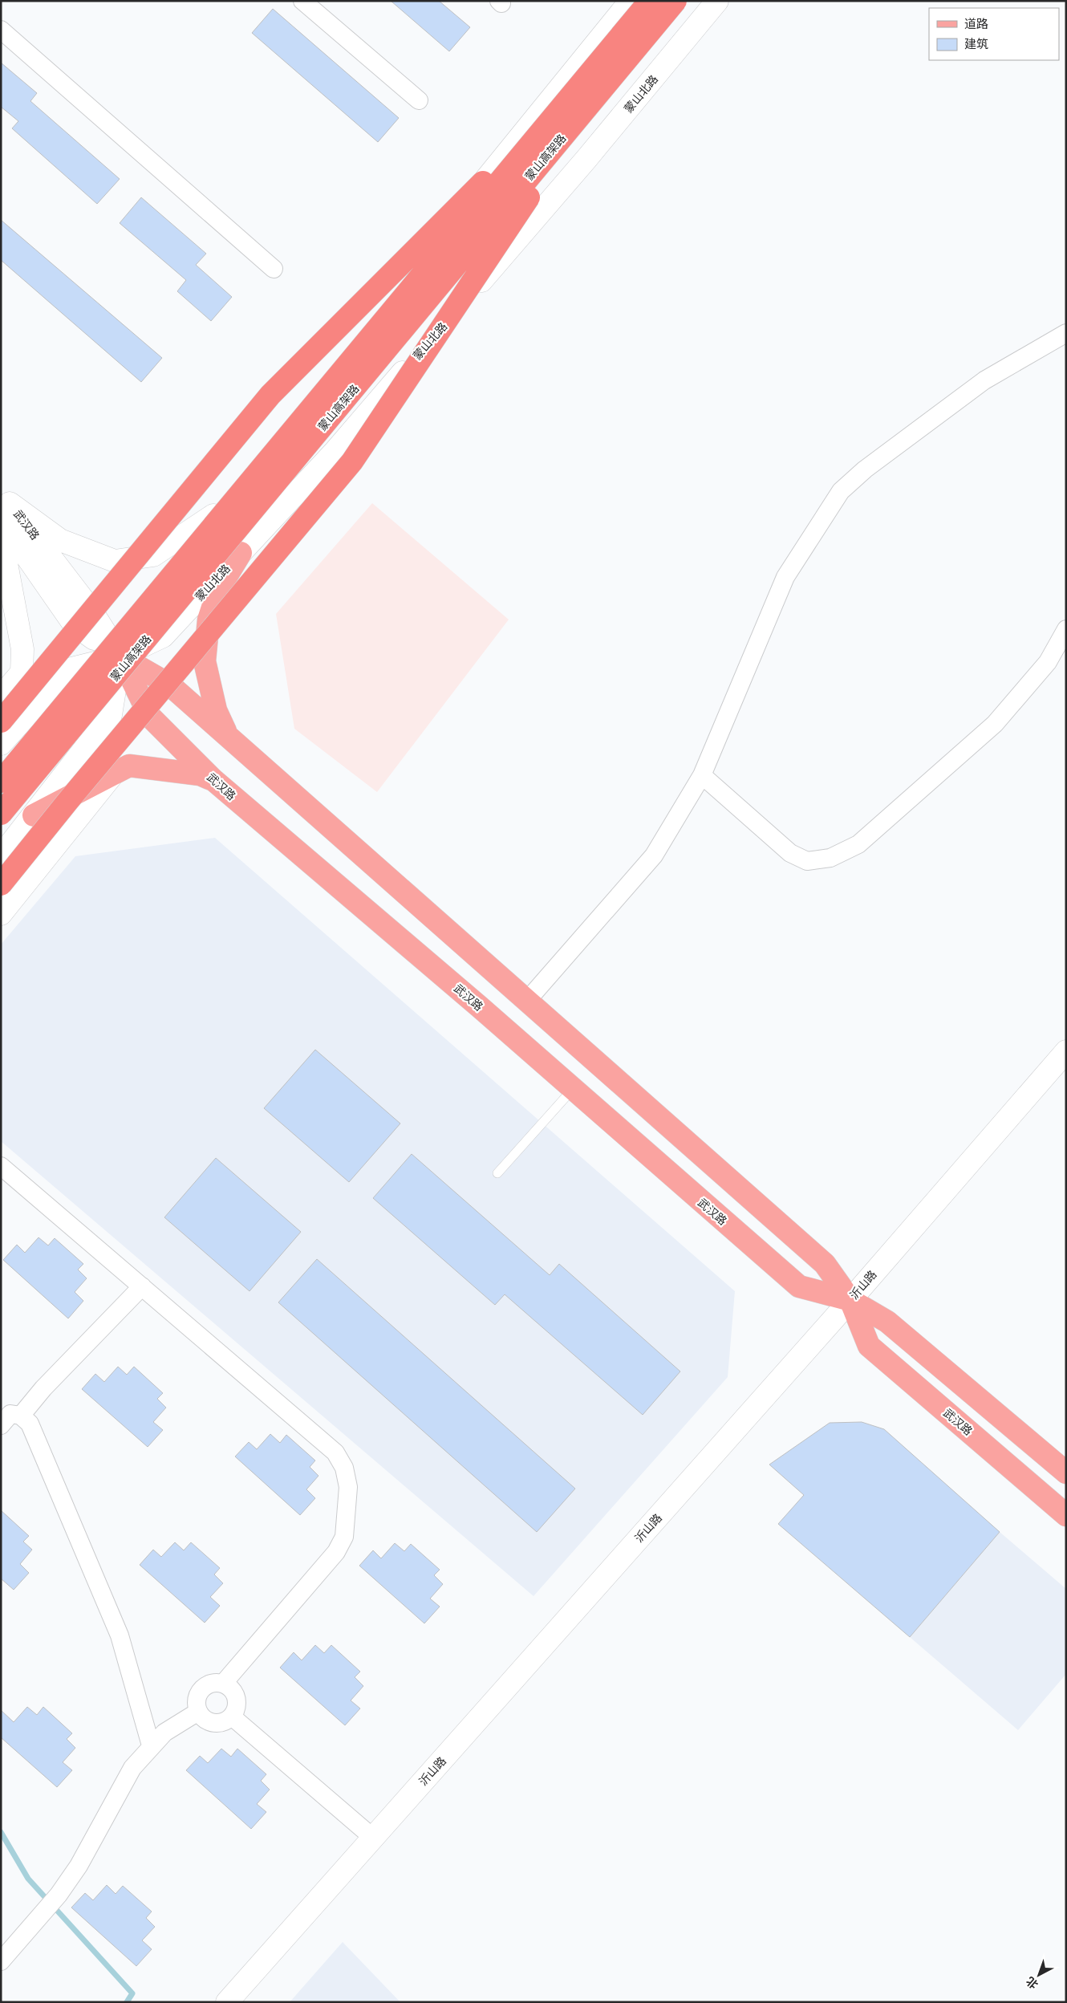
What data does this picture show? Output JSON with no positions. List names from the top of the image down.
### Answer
{
  "streets": {
    "highway": ["蒙山高架路"],
    "main road": ["蒙山北路", "武汉路", "沂山路"]
  },
  "crossings": [
    ["蒙山北路", "武汉路"],
    ["武汉路", "沂山路"]
  ],
  "legend": ["道路", "建筑"],
  "north": "bottom left"
}
